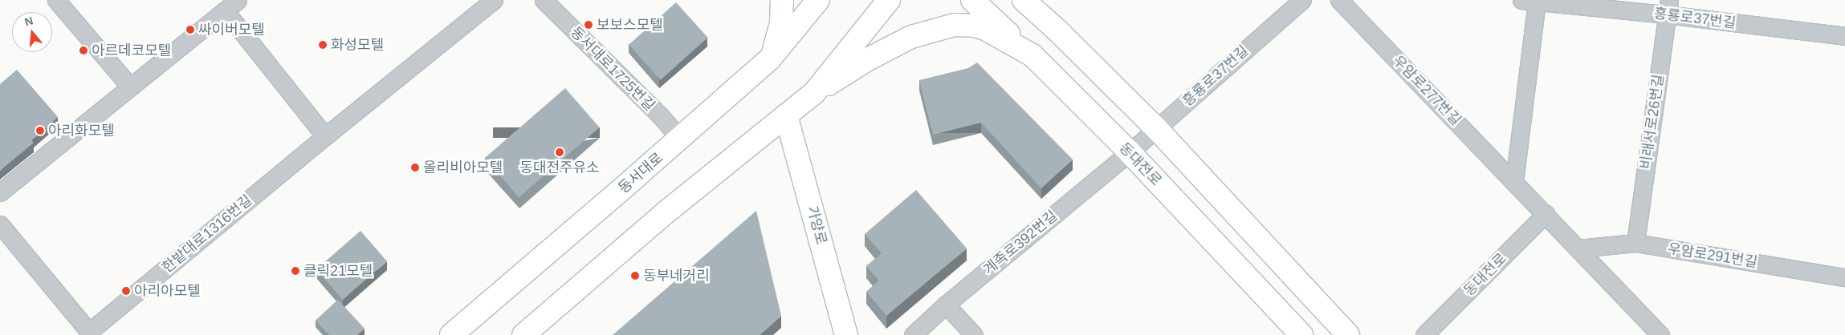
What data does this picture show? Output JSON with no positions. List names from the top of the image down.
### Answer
{
  "streets": {
    "main road": ["동대전로", "동서대로", "가양로"],
    "street": [
      "흥룡로37번길",
      "동서대로1725번길",
      "우암로277번길",
      "비래서로26번길",
      "한밭대로1316번길",
      "계족로392번길",
      "우암로291번길"
    ]
  },
  "crossings": [
    ["흥룡로37번길", "비래서로26번길"],
    ["흥룡로37번길", "동대전로"],
    ["흥룡로37번길", "계족로392번길"],
    ["동서대로1725번길", "동서대로"],
    ["우암로277번길", "동대전로"],
    ["우암로277번길", "우암로291번길"],
    ["비래서로26번길", "우암로291번길"],
    ["동대전로", "계족로392번길"]
  ],
  "places": [
    "보보스모텔",
    "싸이버모텔",
    "화성모텔",
    "아르데코모텔",
    "아리화모텔",
    "동대전주유소",
    "올리비아모텔",
    "클릭21모텔",
    "동부네거리",
    "아리아모텔"
  ],
  "north": "top"
}
